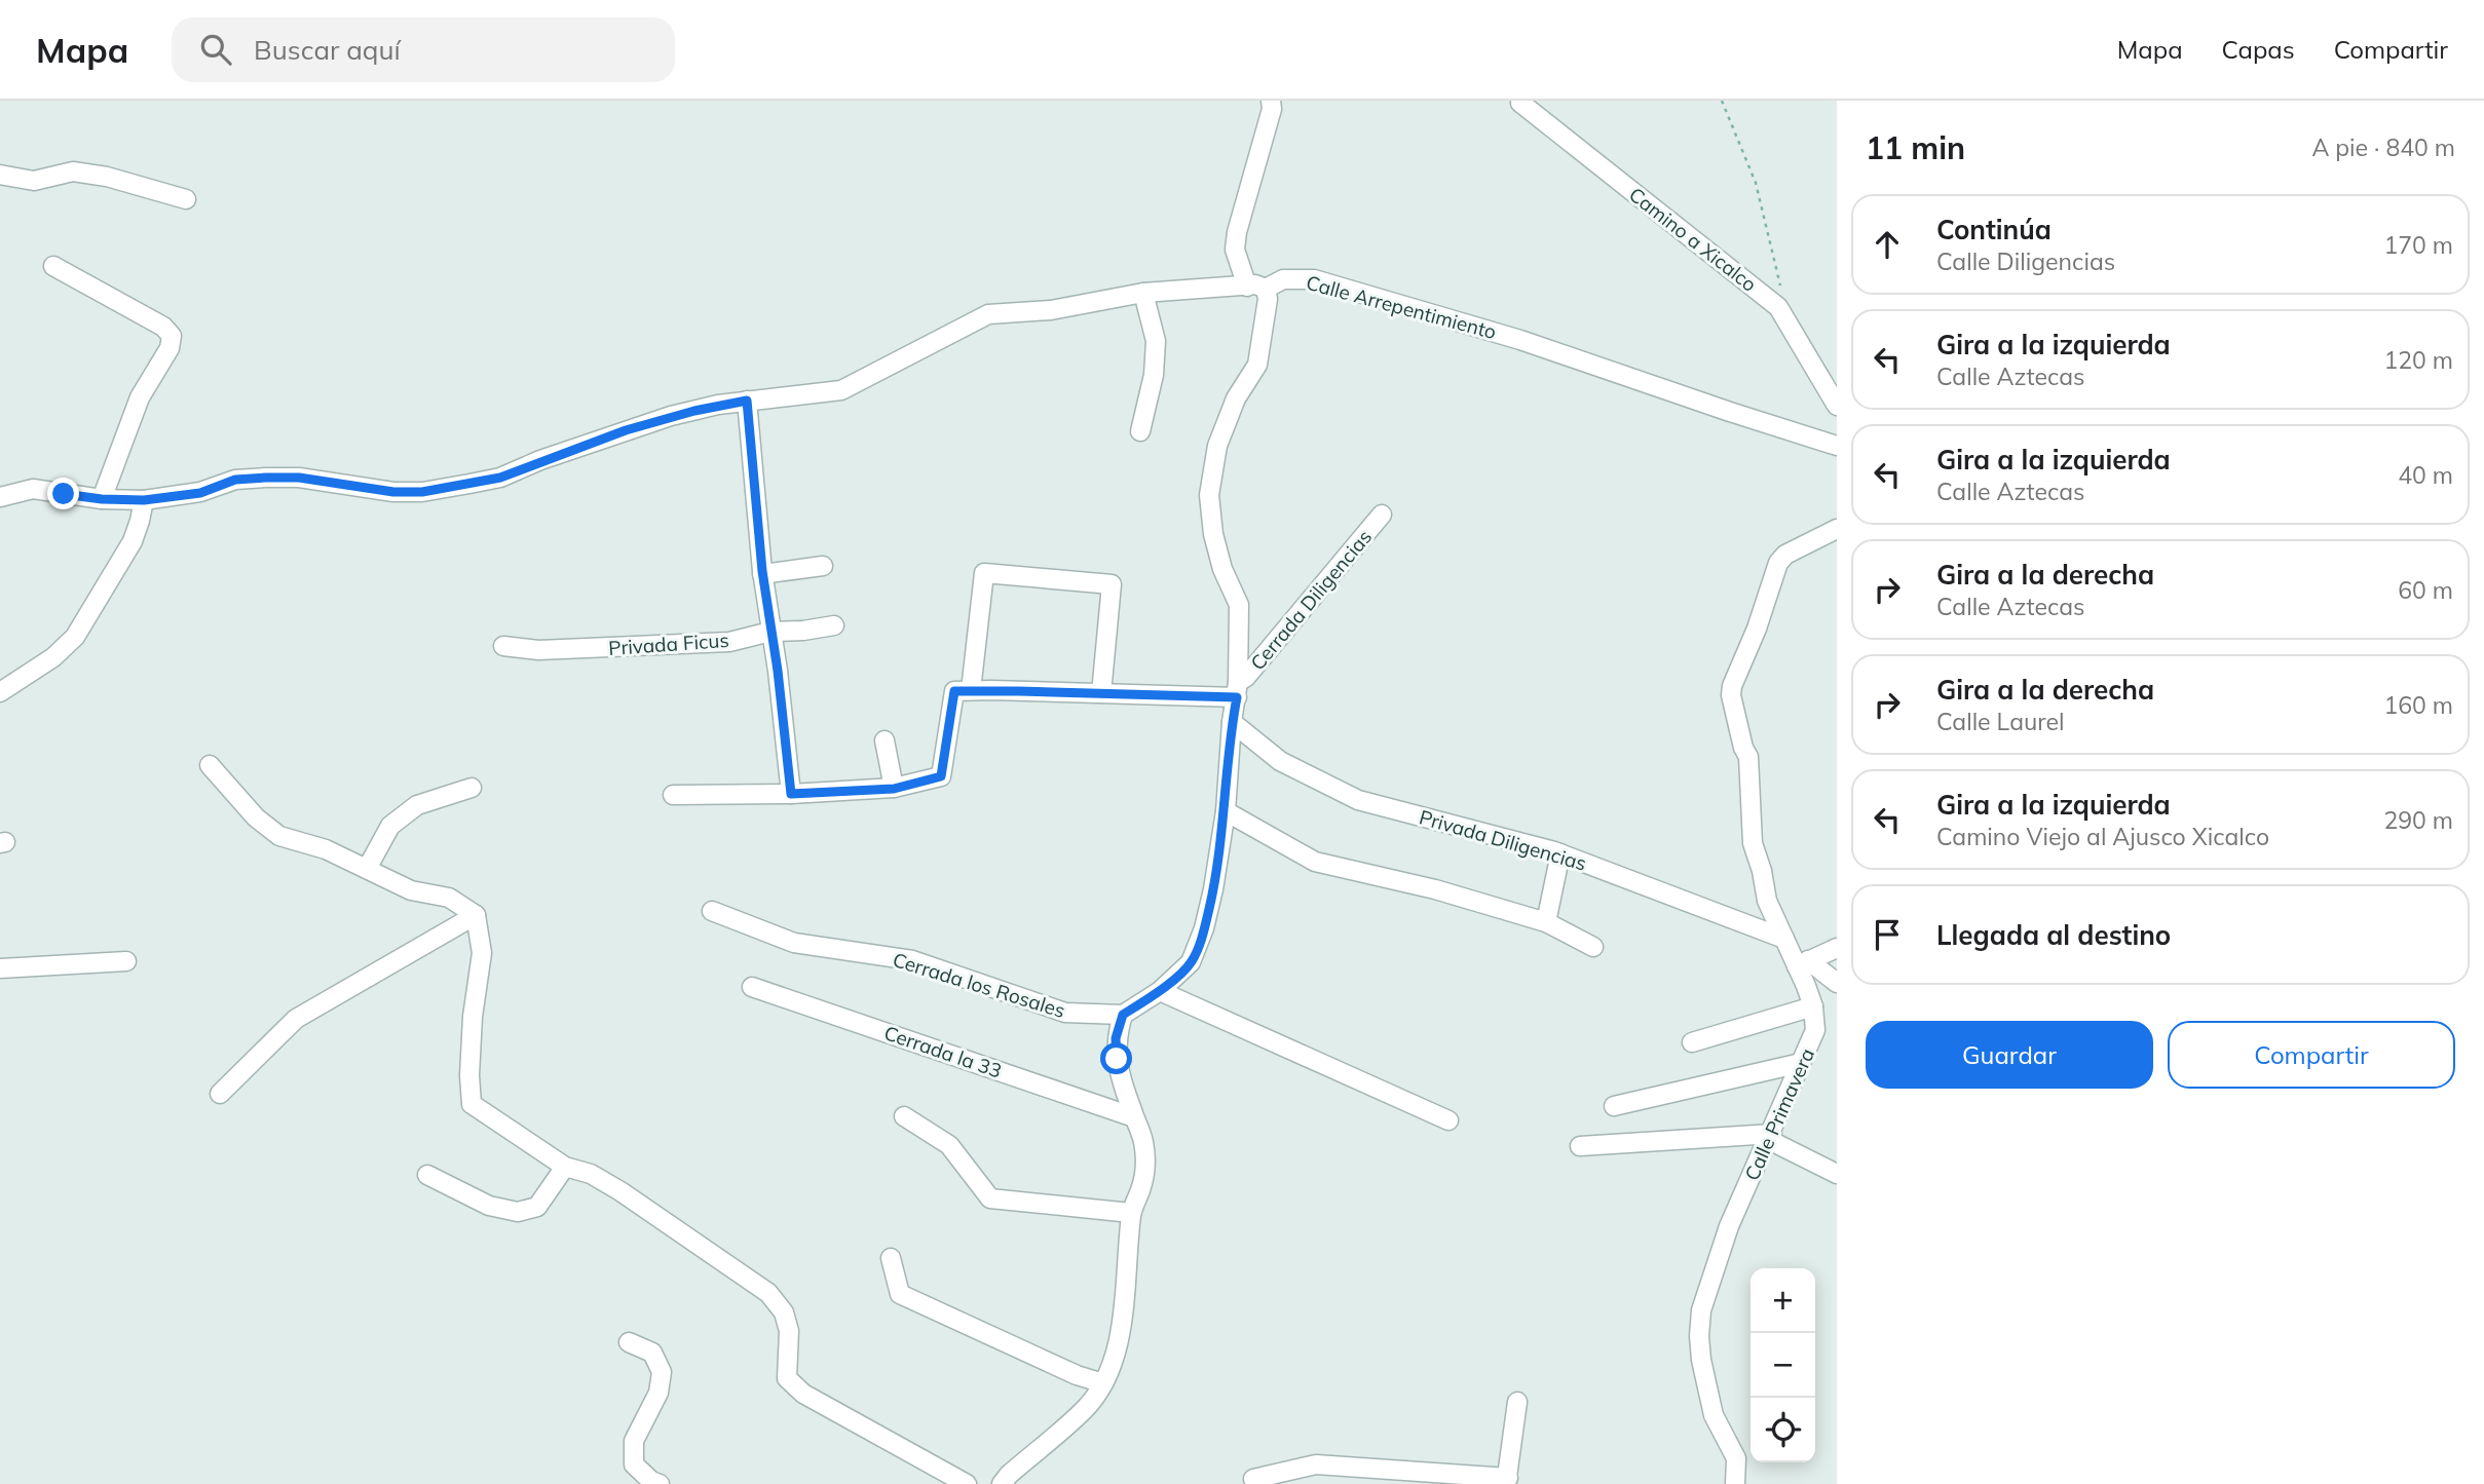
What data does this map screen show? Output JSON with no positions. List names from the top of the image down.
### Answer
{
  "streets": {
    "street": [
      "Camino a Xicalco",
      "Calle Arrepentimiento",
      "Cerrada Diligencias",
      "Privada Ficus",
      "Privada Diligencias",
      "Cerrada los Rosales",
      "Cerrada la 33",
      "Calle Primavera"
    ]
  },
  "crossings": [
    ["Privada Diligencias", "Calle Primavera"]
  ],
  "page": {
    "header": "Mapa",
    "search": "Buscar aquí",
    "nav": ["Mapa", "Capas", "Compartir"],
    "heading": ["11 min", "A pie · 840 m"],
    "list": [
      ["Continúa", "Calle Diligencias", "170 m"],
      ["Gira a la izquierda", "Calle Aztecas", "120 m"],
      ["Gira a la izquierda", "Calle Aztecas", "40 m"],
      ["Gira a la derecha", "Calle Aztecas", "60 m"],
      ["Gira a la derecha", "Calle Laurel", "160 m"],
      ["Gira a la izquierda", "Camino Viejo al Ajusco Xicalco", "290 m"],
      "Llegada al destino"
    ],
    "buttons": ["Guardar", "Compartir"],
    "map_buttons": ["+", "−"]
  }
}
